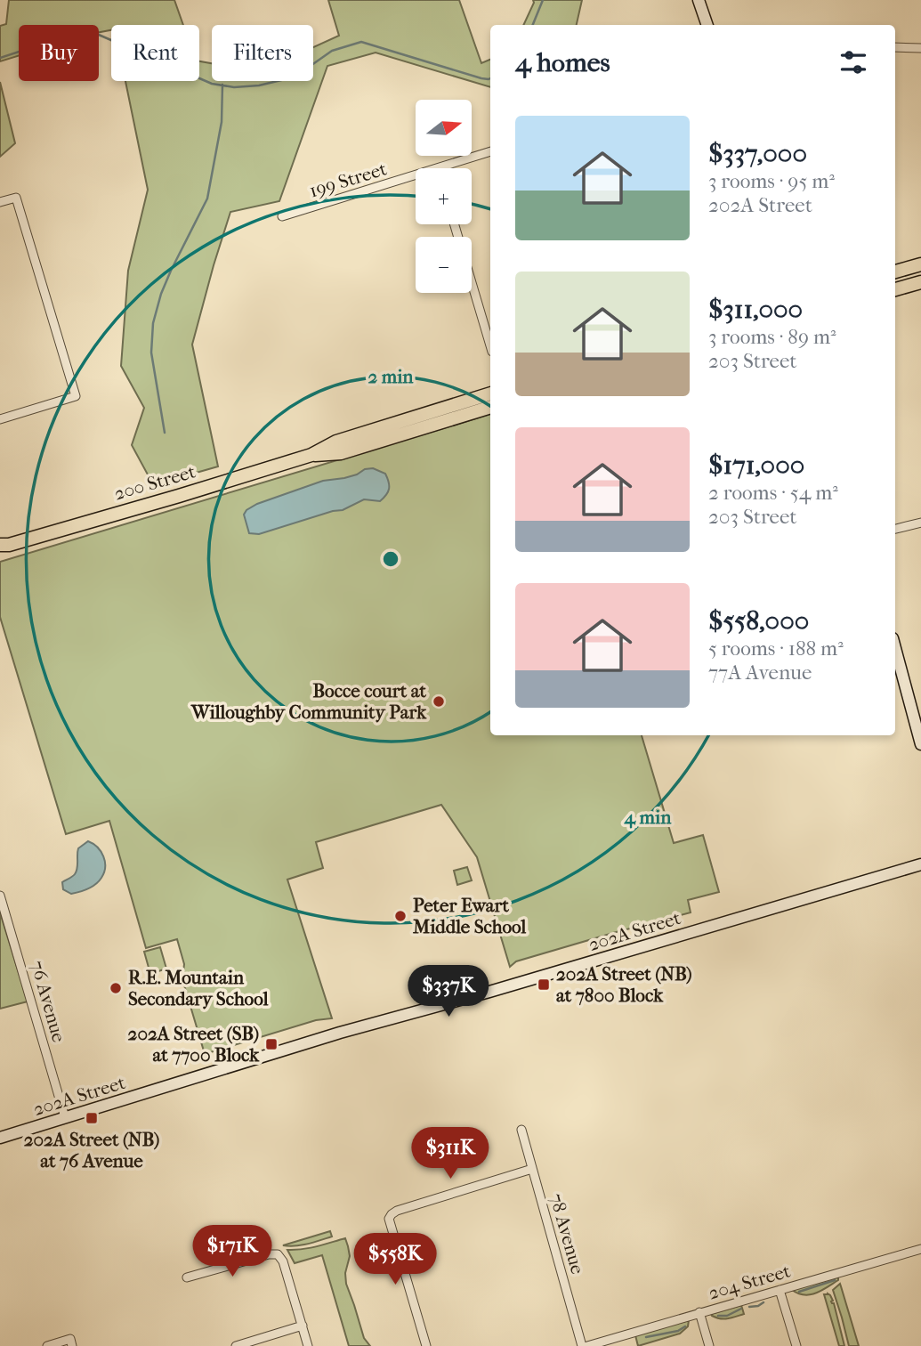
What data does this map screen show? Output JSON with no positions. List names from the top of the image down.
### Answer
{
  "streets": {
    "main road": ["200 Street", "202A Street"],
    "street": [
      "199 Street",
      "76 Avenue",
      "78 Avenue",
      "204 Street"
    ]
  },
  "crossings": [
    ["202A Street", "76 Avenue"],
    ["78 Avenue", "204 Street"]
  ],
  "places": {
    "other": ["Bocce court at Willoughby Community Park", "Peter Ewart Middle School", "R.E. Mountain Secondary School"],
    "transit": ["202A Street (NB) at 7800 Block", "202A Street (SB) at 7700 Block", "202A Street (NB) at 76 Avenue"]
  },
  "north": "right",
  "page": {
    "chip": ["Buy", "Rent", "Filters"],
    "heading": "4 homes",
    "map_buttons": ["+", "−"],
    "list": [
      {
        "name": "$337,000",
        "note": "3 rooms · 95 m² · 202A Street"
      },
      {
        "name": "$311,000",
        "note": "3 rooms · 89 m² · 203 Street"
      },
      {
        "name": "$171,000",
        "note": "2 rooms · 54 m² · 203 Street"
      },
      {
        "name": "$558,000",
        "note": "5 rooms · 188 m² · 77A Avenue"
      }
    ],
    "price": [
      "$337K",
      "$311K",
      "$171K",
      "$558K"
    ]
  },
  "rings": ["2 min", "4 min"]
}
